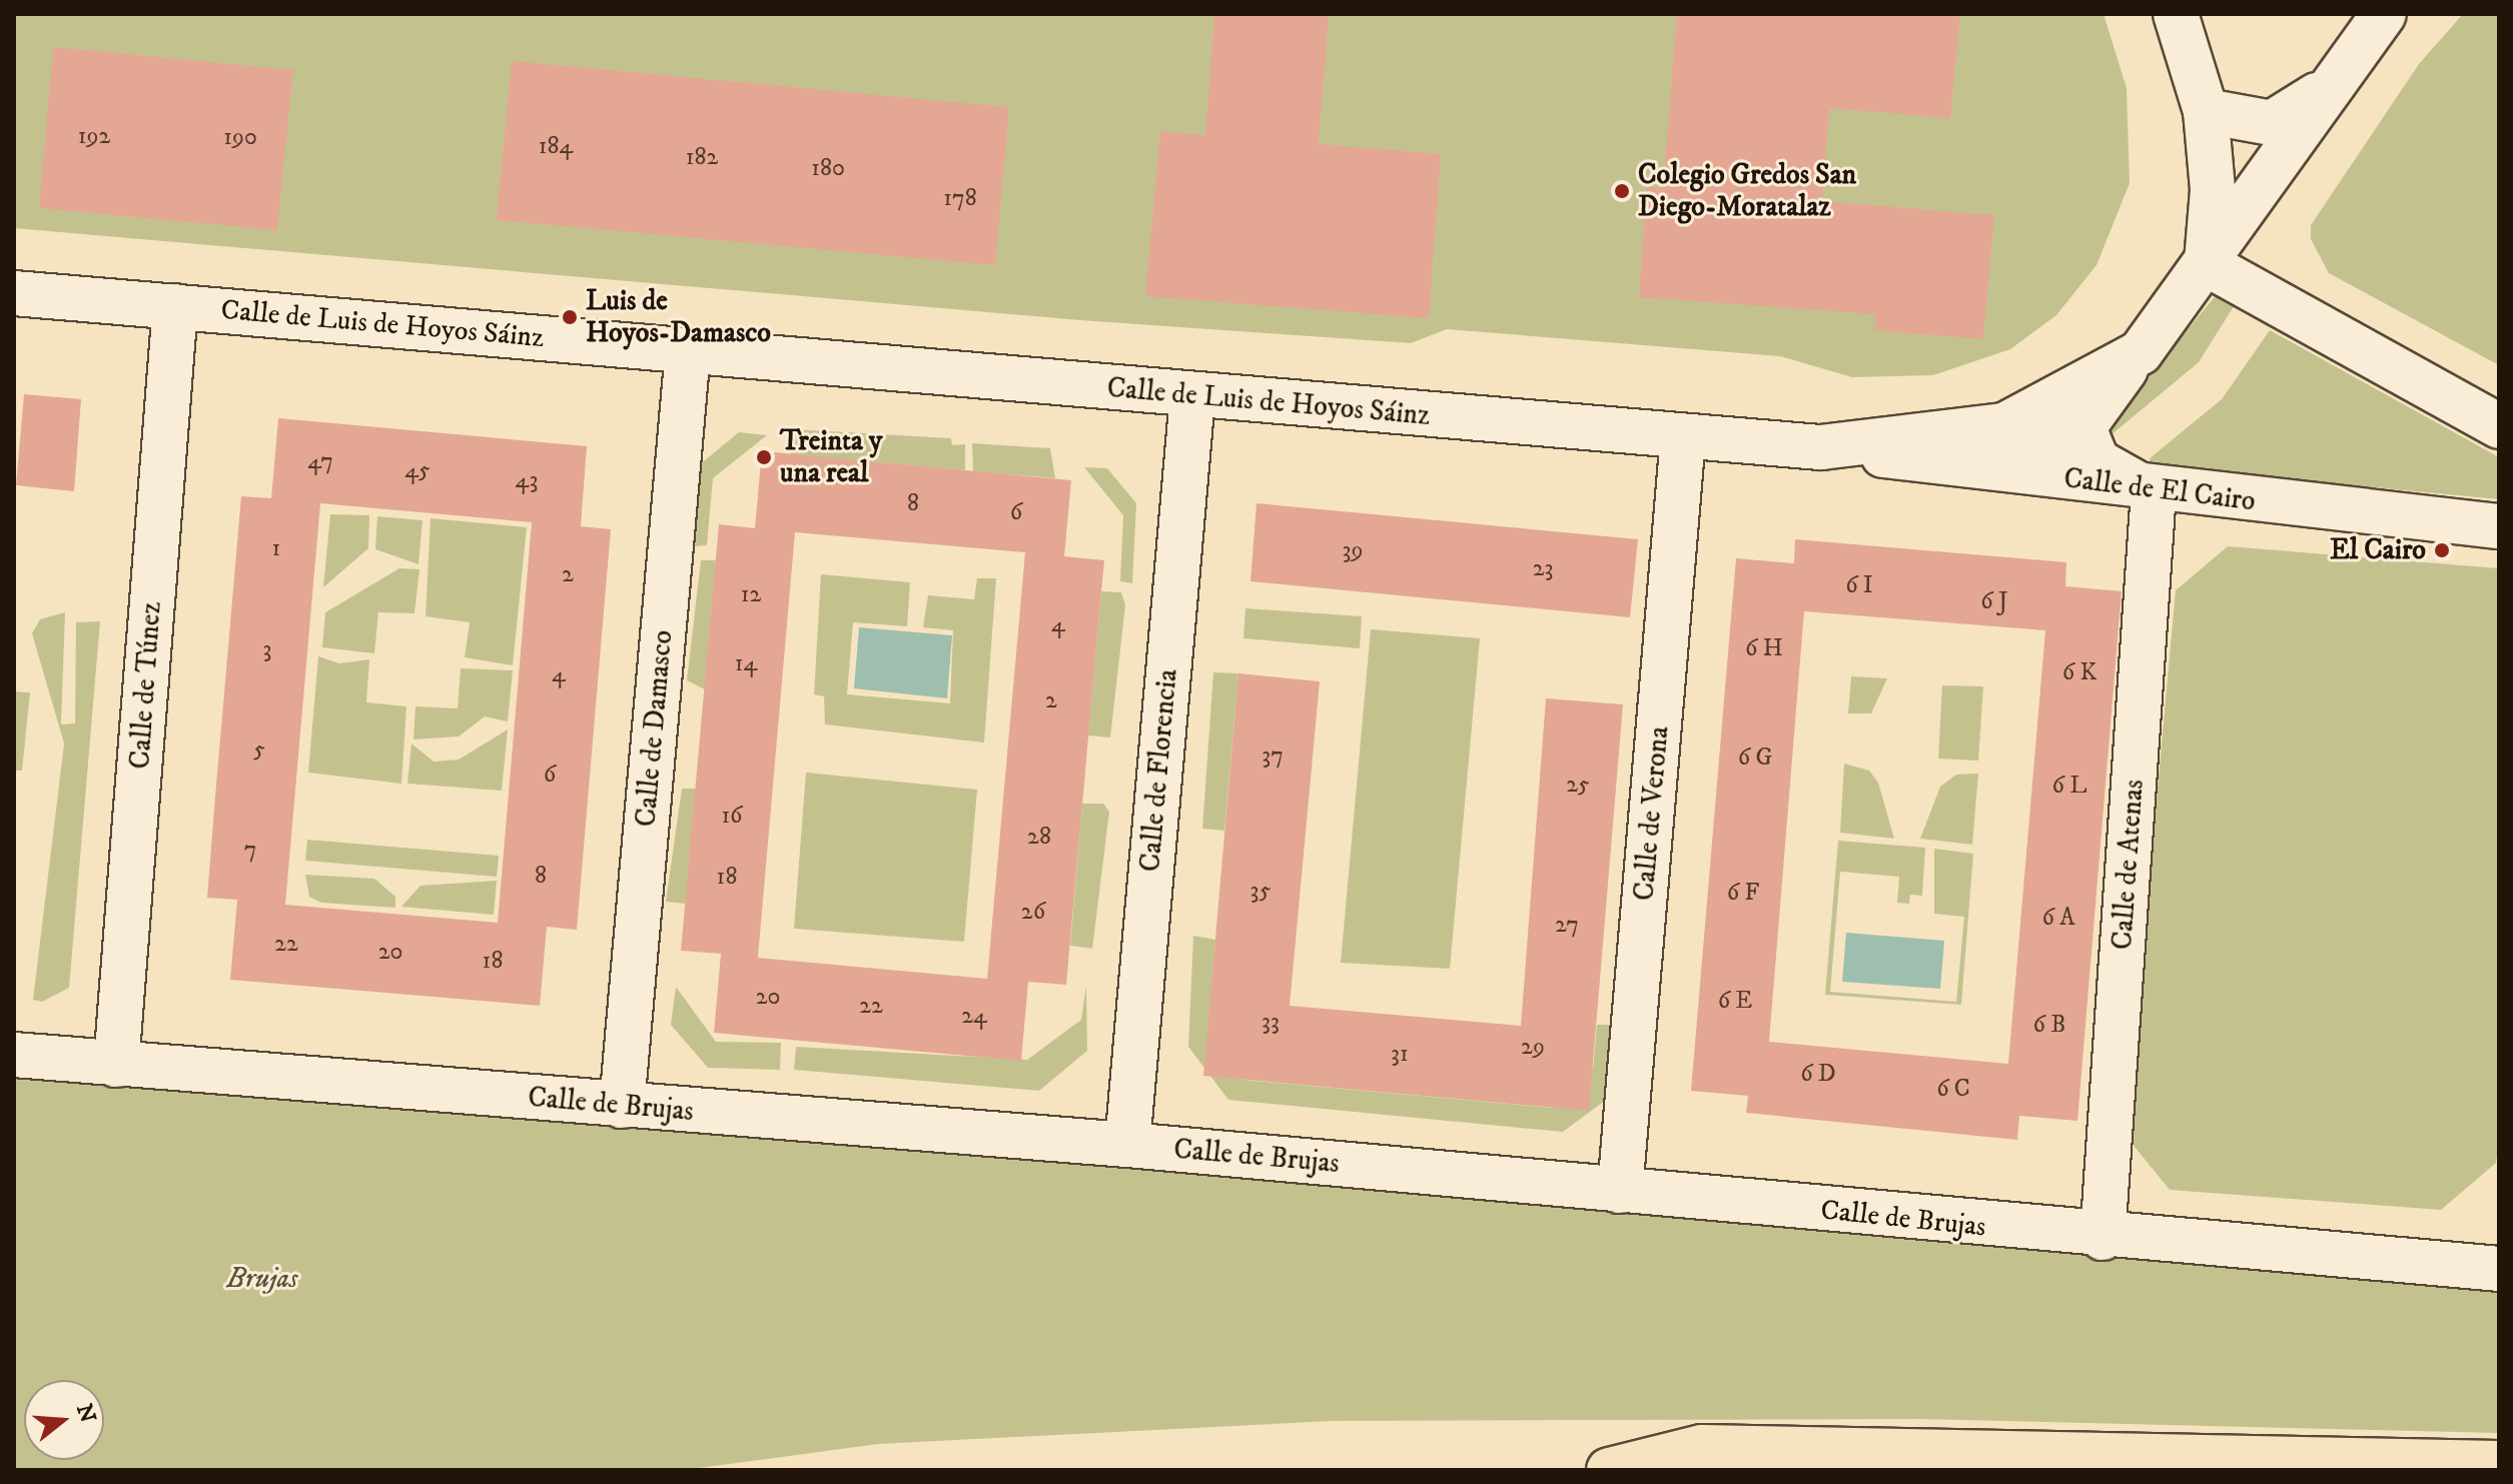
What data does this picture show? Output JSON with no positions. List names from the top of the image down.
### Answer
{
  "streets": {
    "street": [
      "Calle de Luis de Hoyos Sáinz",
      "Calle de El Cairo",
      "Calle de Túnez",
      "Calle de Damasco",
      "Calle de Florencia",
      "Calle de Verona",
      "Calle de Atenas",
      "Calle de Brujas"
    ]
  },
  "crossings": [
    ["Calle de Luis de Hoyos Sáinz", "Calle de El Cairo"],
    ["Calle de Luis de Hoyos Sáinz", "Calle de Túnez"],
    ["Calle de Luis de Hoyos Sáinz", "Calle de Damasco"],
    ["Calle de Luis de Hoyos Sáinz", "Calle de Florencia"],
    ["Calle de Luis de Hoyos Sáinz", "Calle de Verona"],
    ["Calle de El Cairo", "Calle de Atenas"],
    ["Calle de Túnez", "Calle de Brujas"],
    ["Calle de Damasco", "Calle de Brujas"],
    ["Calle de Florencia", "Calle de Brujas"],
    ["Calle de Verona", "Calle de Brujas"],
    ["Calle de Atenas", "Calle de Brujas"]
  ],
  "parks": ["Brujas"],
  "places": [
    "Colegio Gredos San Diego-Moratalaz",
    "Luis de Hoyos-Damasco",
    "Treinta y una real",
    "El Cairo"
  ],
  "house_numbers": [
    "192",
    "190",
    "184",
    "182",
    "180",
    "178",
    "47",
    "45",
    "43",
    "8",
    "6",
    "1",
    "39",
    "23",
    "2",
    "6 I",
    "12",
    "6 J",
    "4",
    "6 H",
    "3",
    "14",
    "6 K",
    "4",
    "2",
    "5",
    "37",
    "6 G",
    "6",
    "25",
    "6 L",
    "16",
    "28",
    "7",
    "8",
    "18",
    "35",
    "6 F",
    "26",
    "6 A",
    "27",
    "22",
    "20",
    "18",
    "20",
    "6 E",
    "22",
    "24",
    "33",
    "6 B",
    "29",
    "31",
    "6 D",
    "6 C"
  ],
  "north": "right"
}
